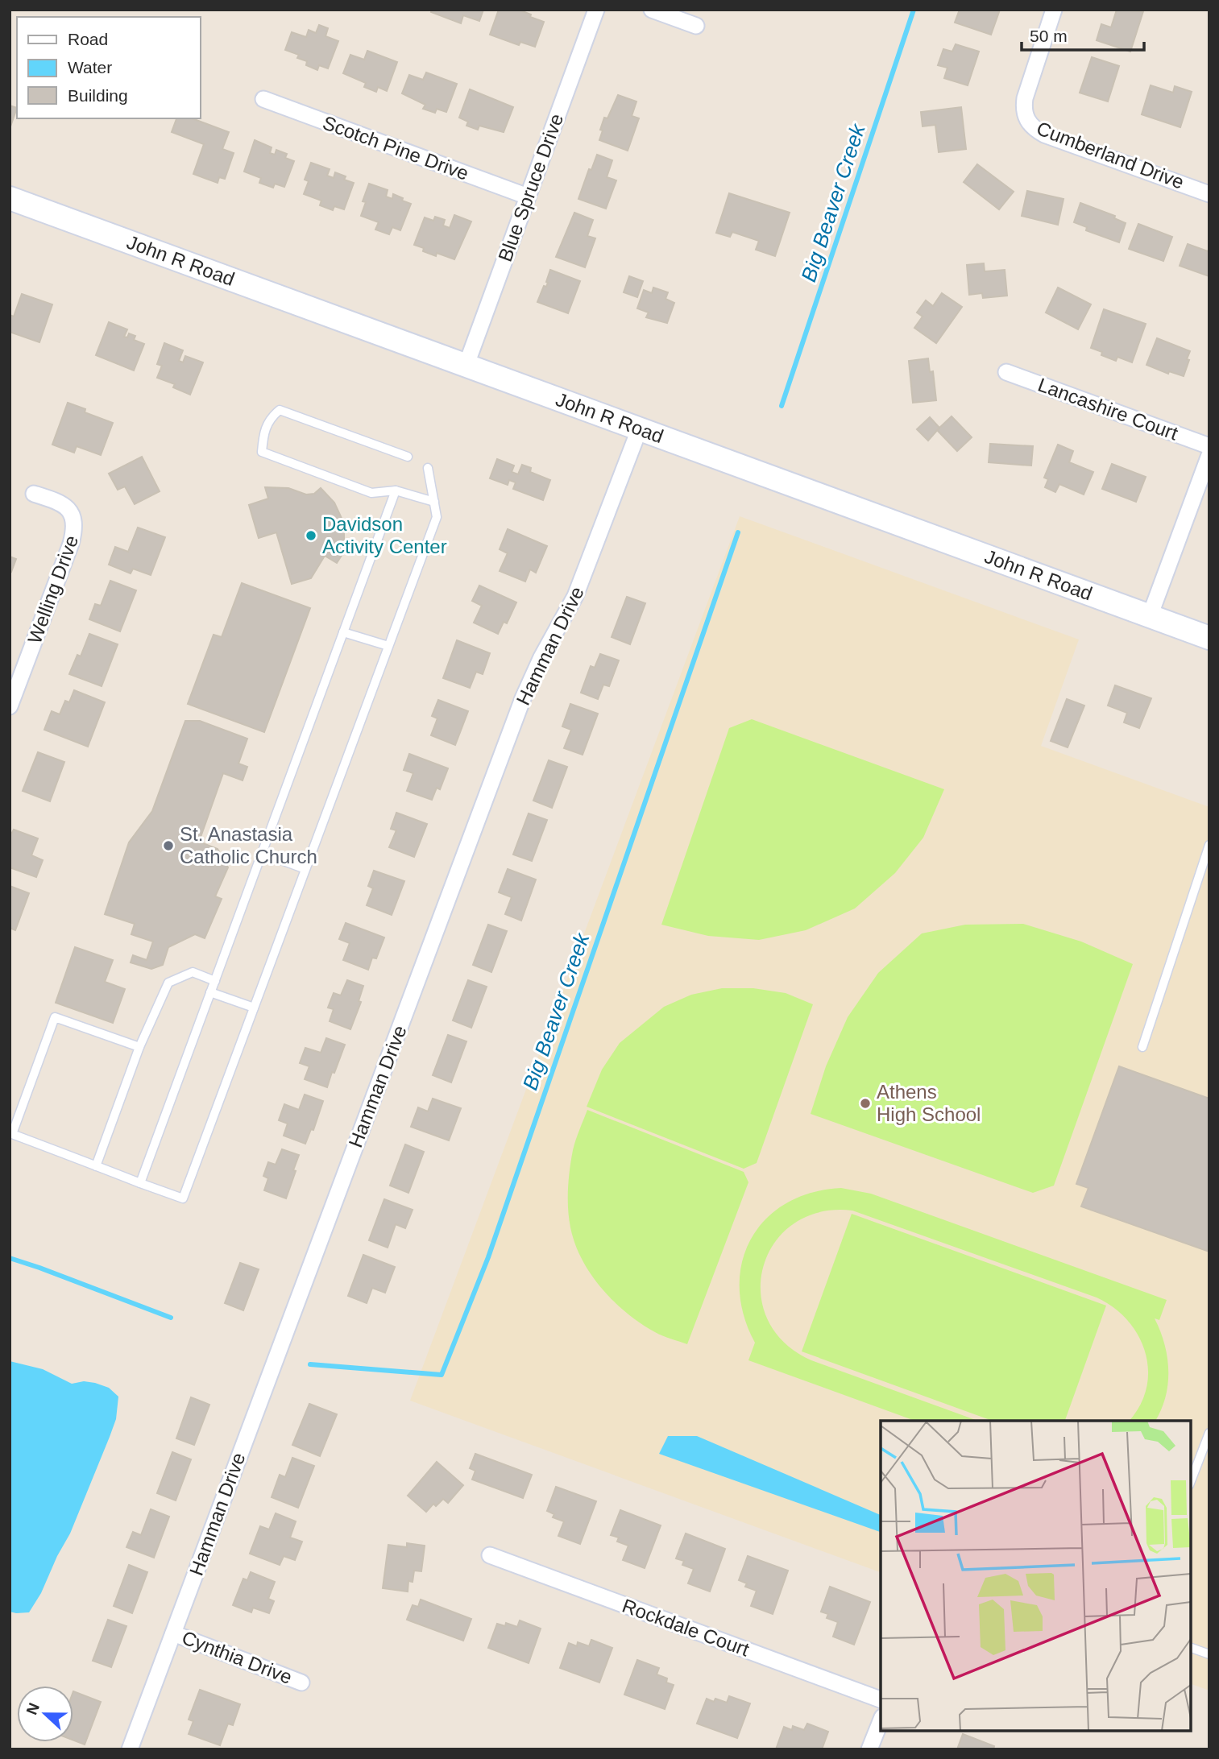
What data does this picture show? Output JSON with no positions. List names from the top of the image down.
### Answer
{
  "streets": {
    "main road": ["John R Road"],
    "street": [
      "Scotch Pine Drive",
      "Cumberland Drive",
      "Blue Spruce Drive",
      "Lancashire Court",
      "Welling Drive",
      "Hamman Drive",
      "Rockdale Court",
      "Cynthia Drive"
    ]
  },
  "crossings": [
    ["Scotch Pine Drive", "Blue Spruce Drive"],
    ["Blue Spruce Drive", "John R Road"],
    ["John R Road", "Hamman Drive"],
    ["Hamman Drive", "Cynthia Drive"]
  ],
  "water": ["Big Beaver Creek"],
  "places": ["Davidson Activity Center", "St. Anastasia Catholic Church", "Athens High School"],
  "legend": ["Road", "Water", "Building"],
  "scale_bar": "50 m",
  "north": "left"
}
